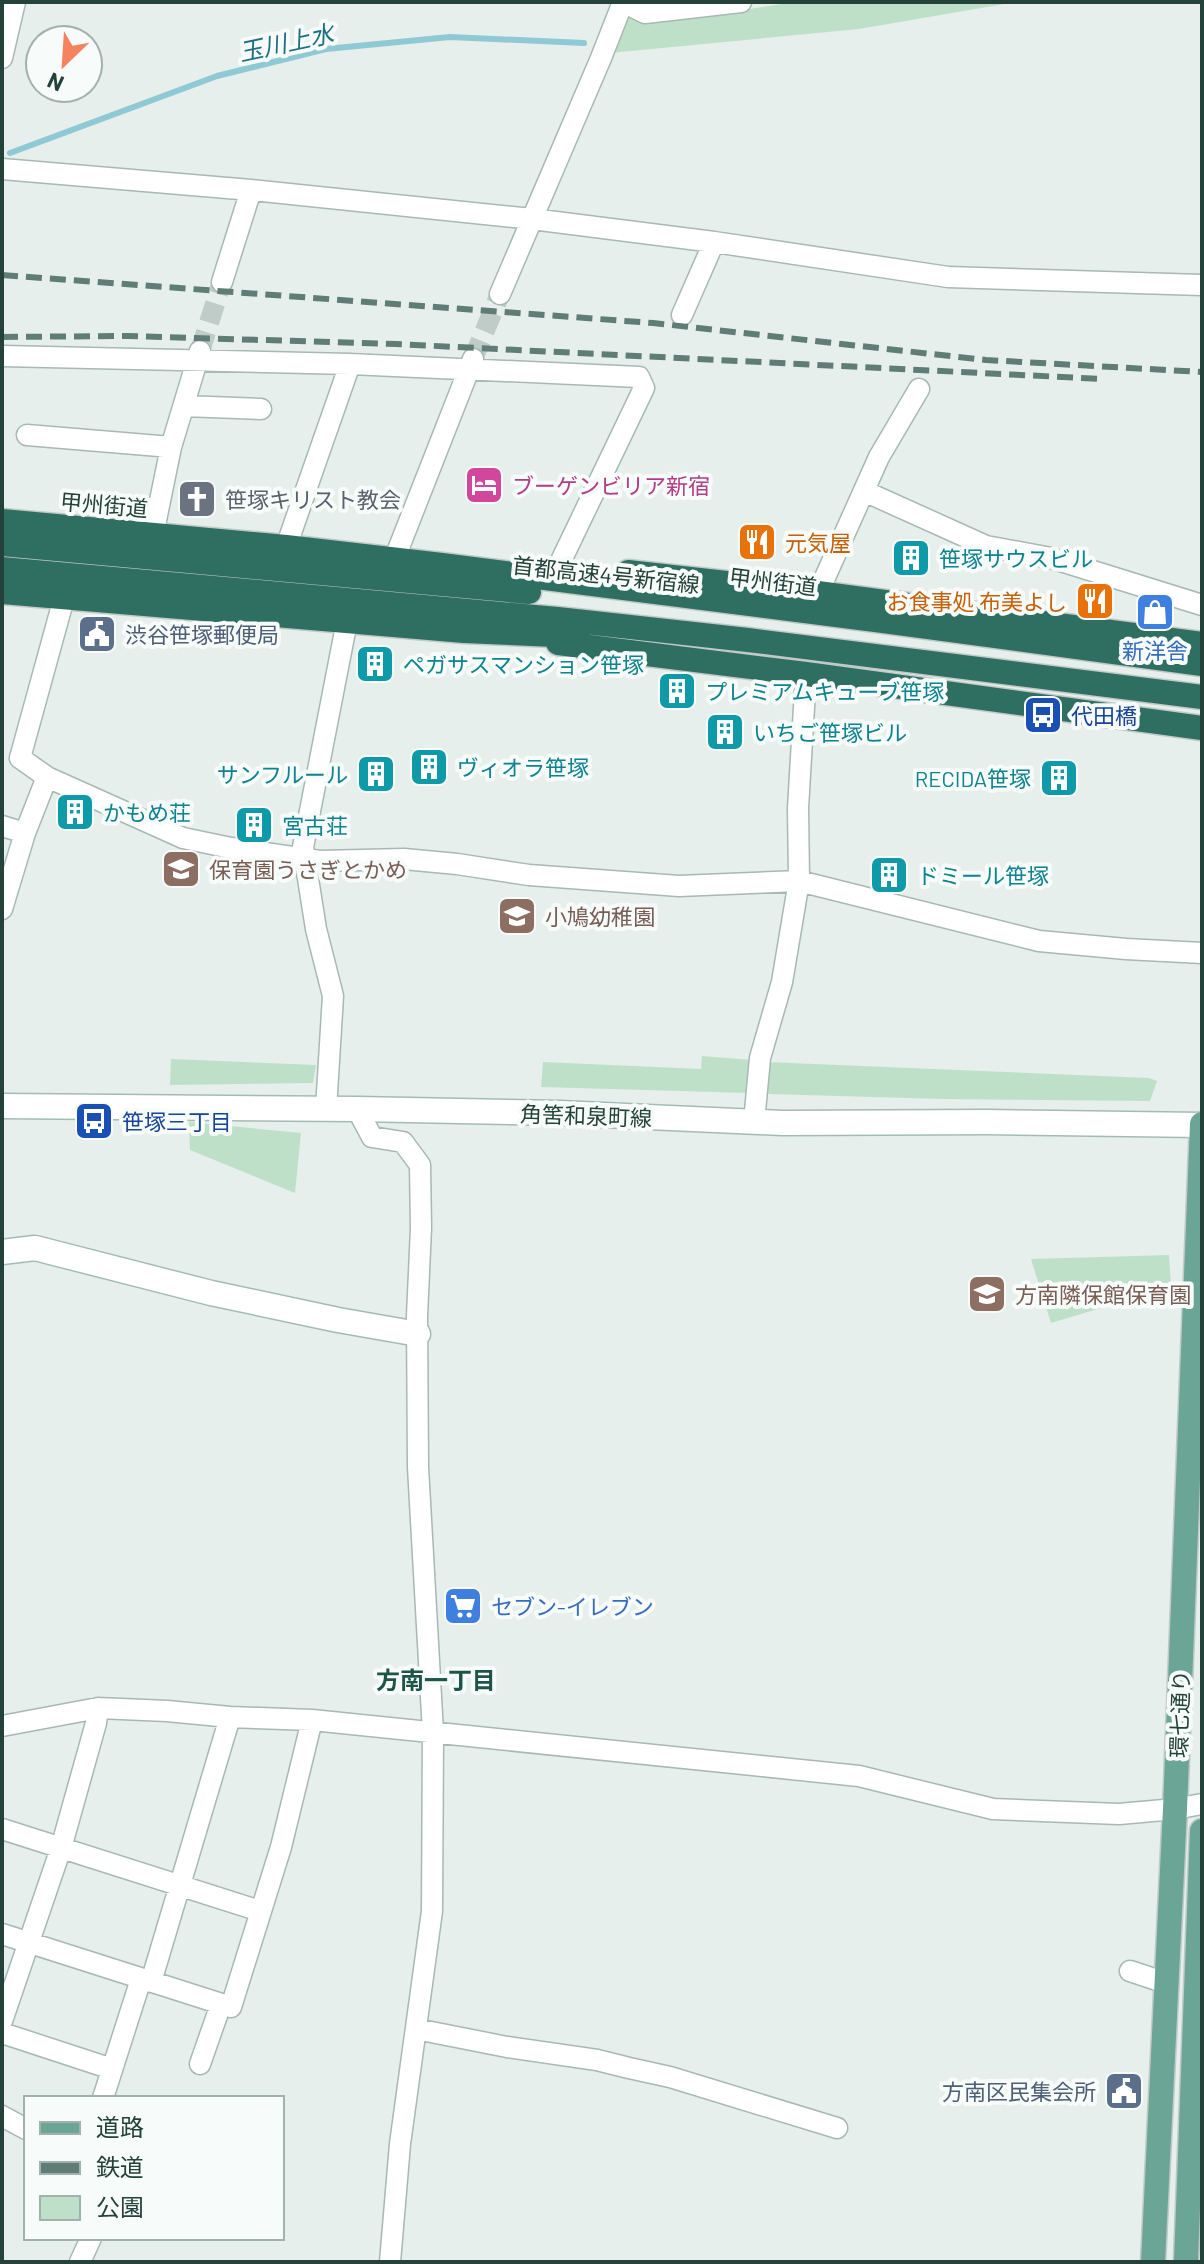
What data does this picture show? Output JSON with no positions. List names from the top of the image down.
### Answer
{
  "streets": {
    "highway": ["甲州街道", "首都高速4号新宿線"],
    "main road": ["角筈和泉町線", "環七通り"]
  },
  "crossings": [
    ["角筈和泉町線", "環七通り"]
  ],
  "districts": ["方南一丁目"],
  "water": ["玉川上水"],
  "places": {
    "hotel": ["ブーゲンビリア新宿"],
    "church": ["笹塚キリスト教会"],
    "restaurant": ["元気屋", "お食事処 布美よし"],
    "building": [
      "笹塚サウスビル",
      "ペガサスマンション笹塚",
      "プレミアムキューブ笹塚",
      "いちご笹塚ビル",
      "ヴィオラ笹塚",
      "サンフルール",
      "RECIDA笹塚",
      "かもめ荘",
      "宮古荘",
      "ドミール笹塚"
    ],
    "shop": ["新洋舎"],
    "public building": ["渋谷笹塚郵便局", "方南区民集会所"],
    "bus stop": ["代田橋", "笹塚三丁目"],
    "school or university": ["保育園うさぎとかめ", "小鳩幼稚園", "方南隣保館保育園"],
    "supermarket": ["セブン-イレブン"]
  },
  "legend": ["道路", "鉄道", "公園"],
  "north": "bottom left"
}
